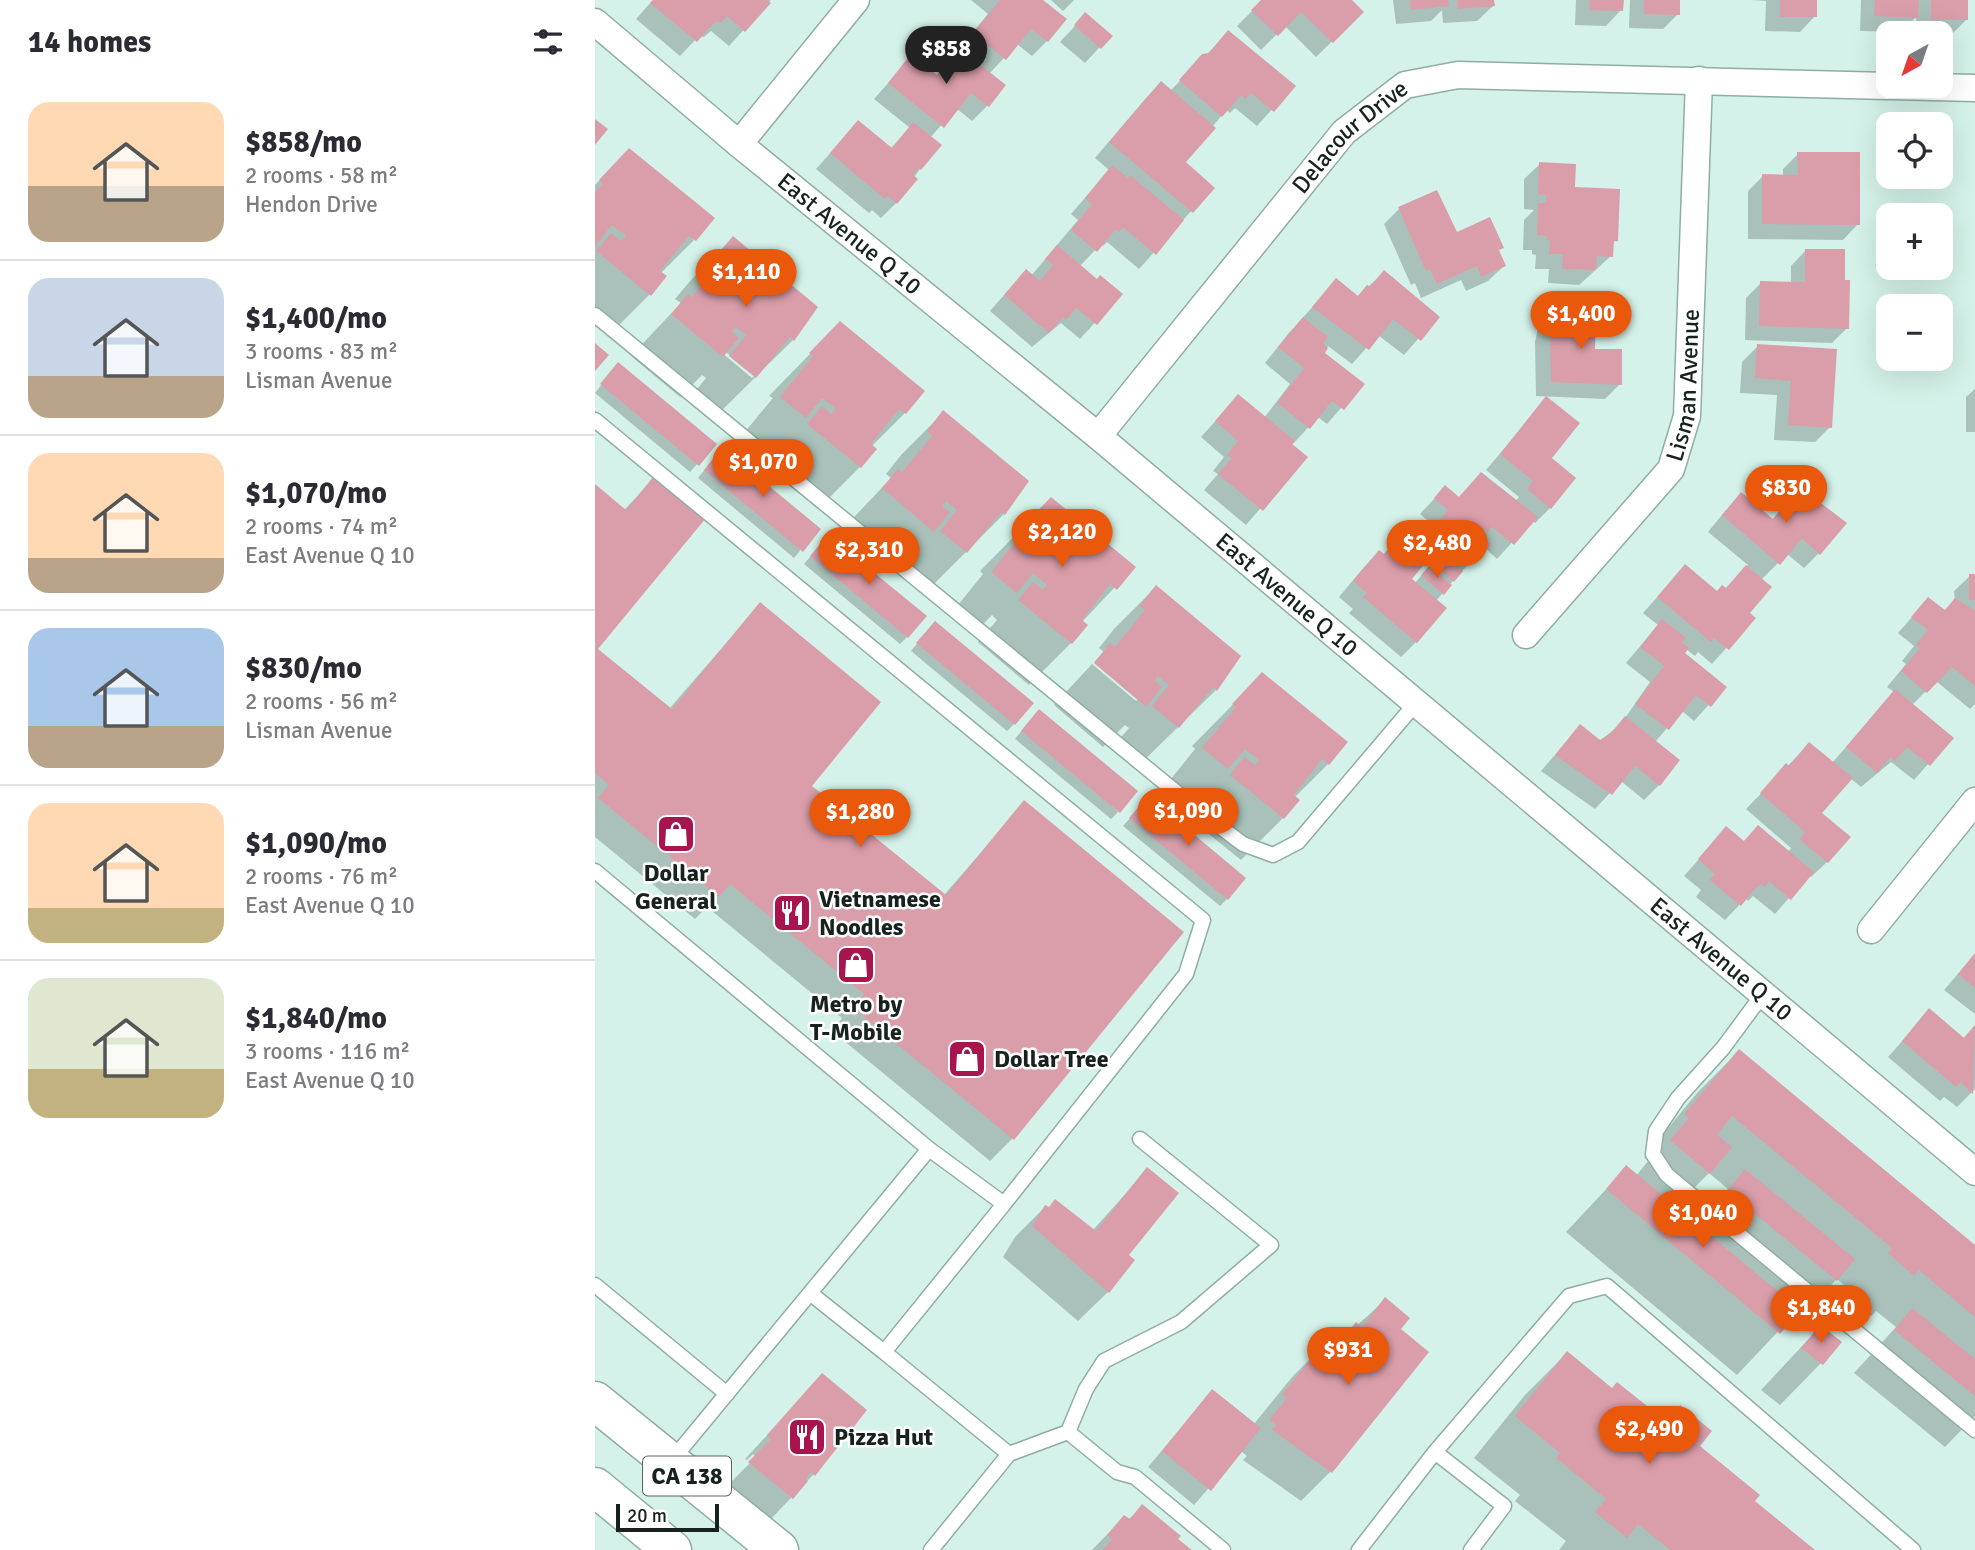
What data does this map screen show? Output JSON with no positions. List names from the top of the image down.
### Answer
{
  "streets": {
    "highway": ["CA 138"],
    "street": ["Delacour Drive", "East Avenue Q 10", "Lisman Avenue"]
  },
  "crossings": [
    ["Delacour Drive", "East Avenue Q 10"],
    ["Delacour Drive", "Lisman Avenue"]
  ],
  "places": {
    "shop": ["Dollar General", "Metro by T-Mobile", "Dollar Tree"],
    "restaurant": ["Vietnamese Noodles", "Pizza Hut"]
  },
  "scale_bar": "20 m",
  "north": "bottom left",
  "page": {
    "heading": "14 homes",
    "map_buttons": ["+", "−"],
    "price": [
      "$858",
      "$1,110",
      "$1,400",
      "$1,070",
      "$830",
      "$2,120",
      "$2,480",
      "$2,310",
      "$1,090",
      "$1,280",
      "$1,040",
      "$1,840",
      "$931",
      "$2,490"
    ],
    "list": [
      {
        "name": "$858/mo",
        "note": "2 rooms · 58 m² · Hendon Drive"
      },
      {
        "name": "$1,400/mo",
        "note": "3 rooms · 83 m² · Lisman Avenue"
      },
      {
        "name": "$1,070/mo",
        "note": "2 rooms · 74 m² · East Avenue Q 10"
      },
      {
        "name": "$830/mo",
        "note": "2 rooms · 56 m² · Lisman Avenue"
      },
      {
        "name": "$1,090/mo",
        "note": "2 rooms · 76 m² · East Avenue Q 10"
      },
      {
        "name": "$1,840/mo",
        "note": "3 rooms · 116 m² · East Avenue Q 10"
      }
    ],
    "scale": "20 m"
  }
}
